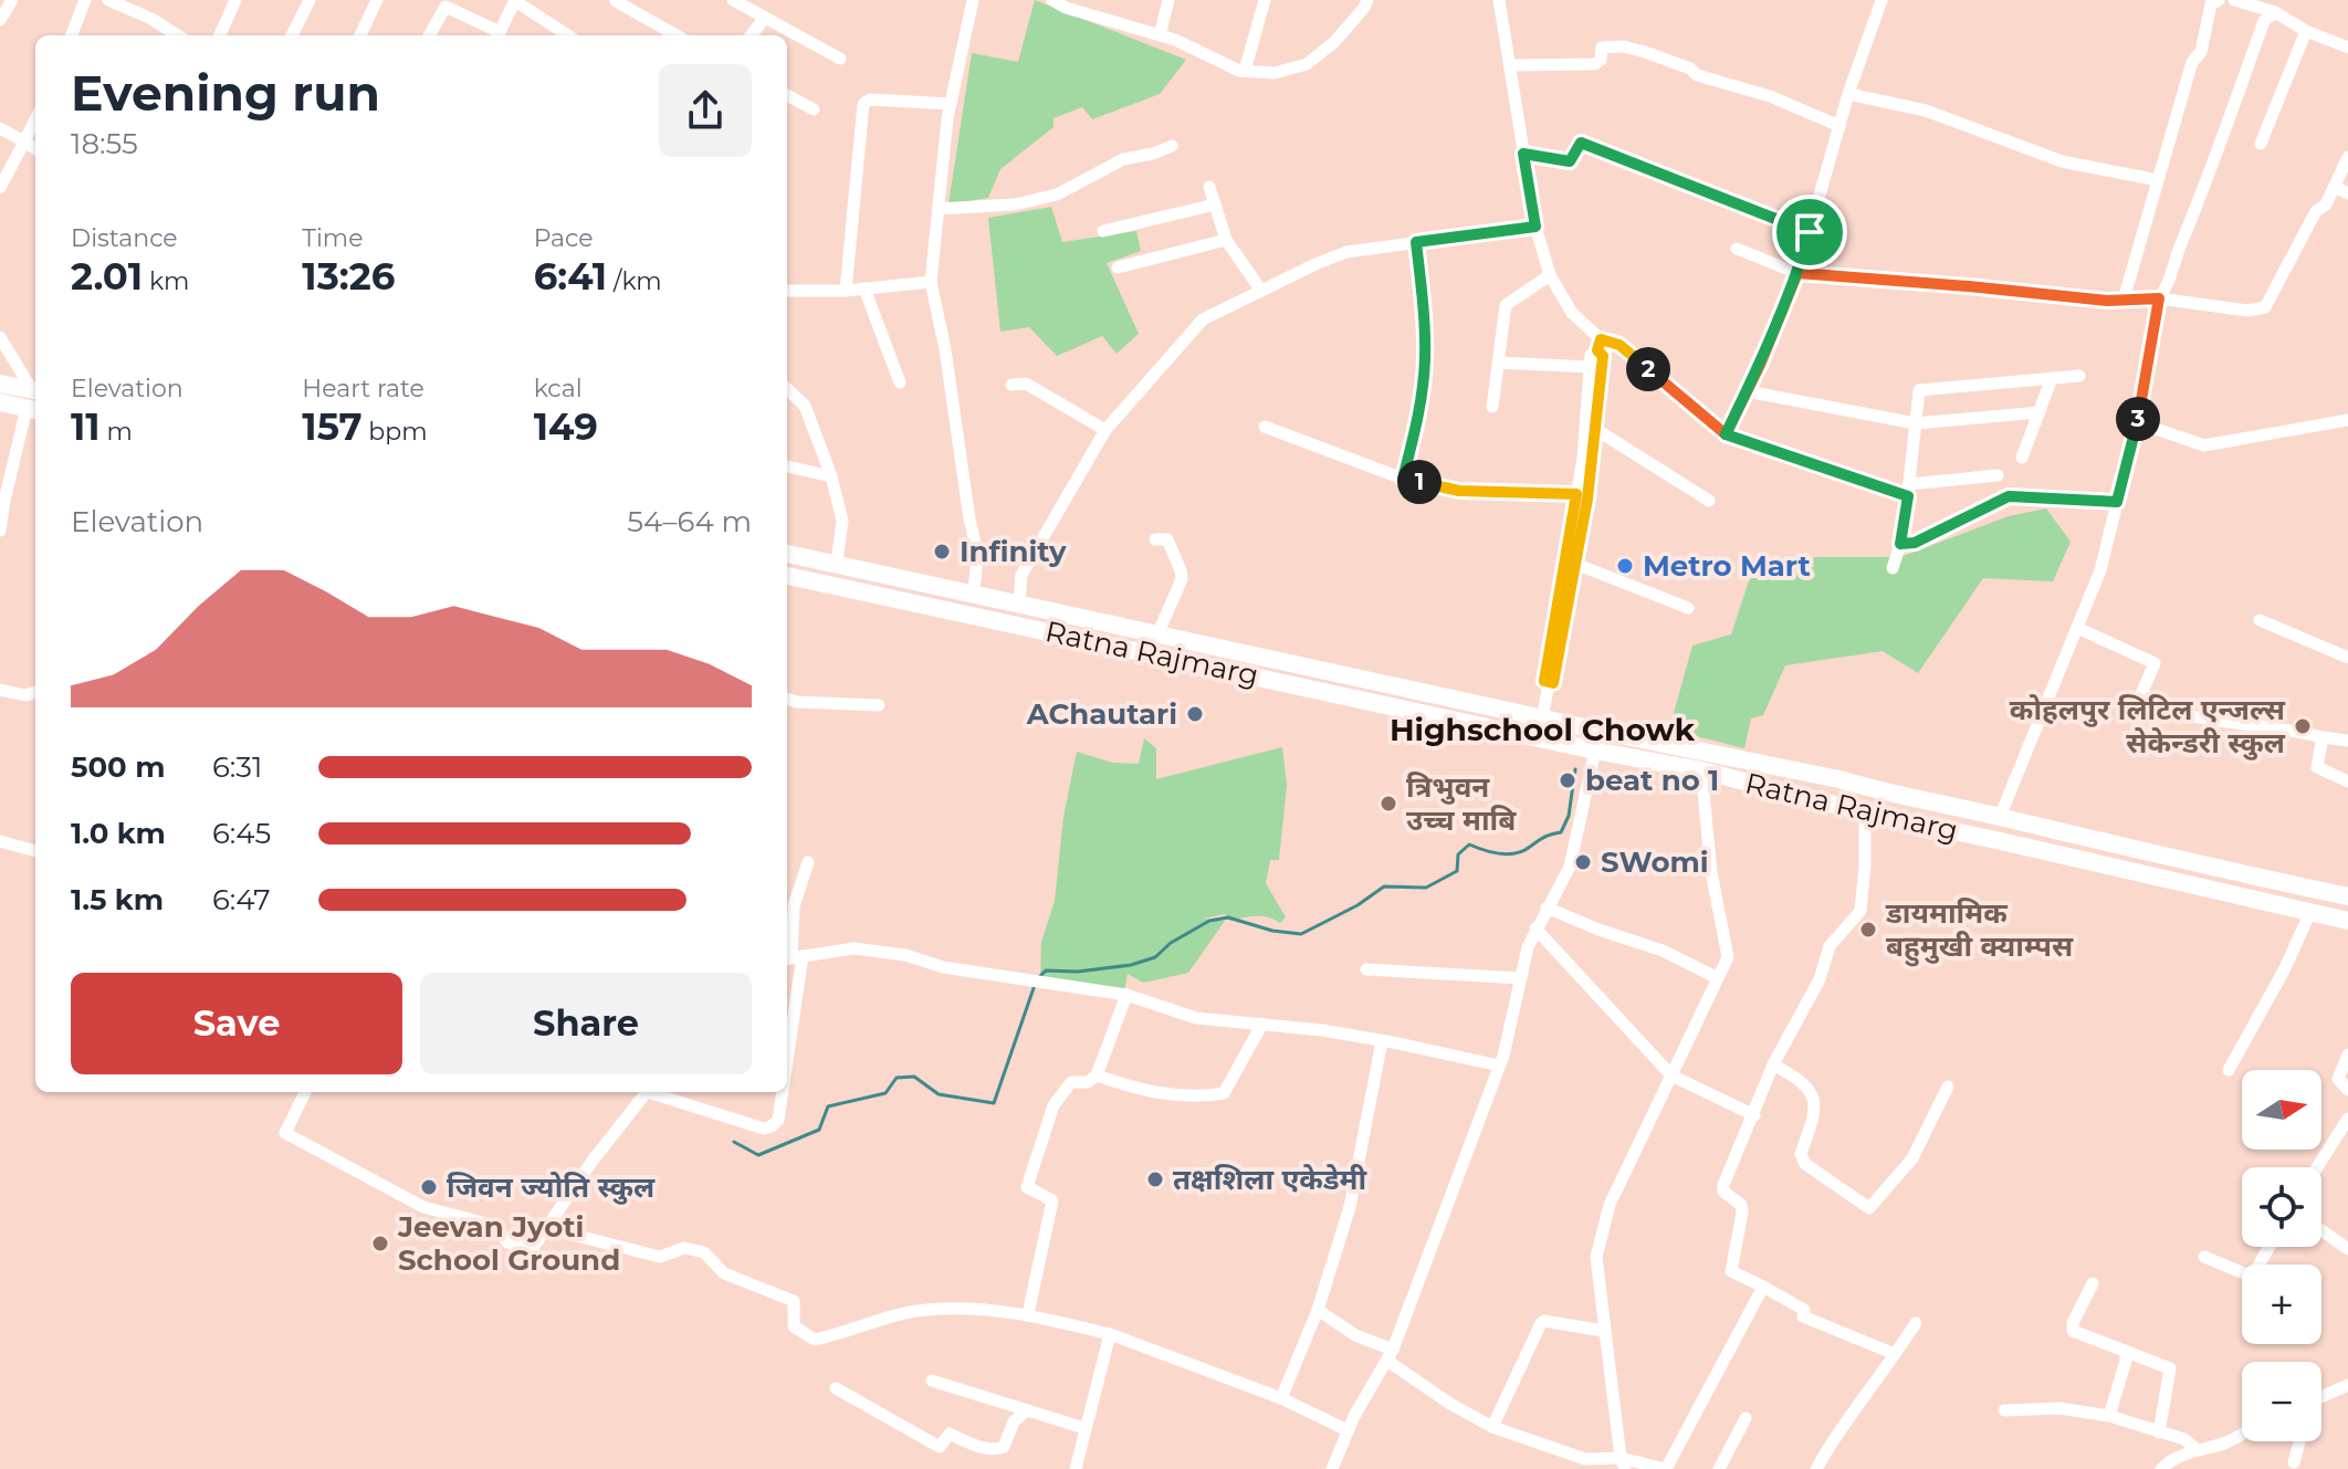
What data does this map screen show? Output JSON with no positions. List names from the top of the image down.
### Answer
{
  "streets": {
    "highway": ["Ratna Rajmarg"]
  },
  "districts": ["Highschool Chowk"],
  "places": [
    "Infinity",
    "Metro Mart",
    "AChautari",
    "कोहलपुर लिटिल एन्जल्स सेकेन्डरी स्कुल",
    "beat no 1",
    "त्रिभुवन उच्च माबि",
    "SWomi",
    "डायमामिक बहुमुखी क्याम्पस",
    "तक्षशिला एकेडेमी",
    "जिवन ज्योति स्कुल",
    "Jeevan Jyoti School Ground"
  ],
  "north": "right",
  "page": {
    "heading": ["Evening run", "18:55"],
    "stats": [
      ["Distance", "2.01 km"],
      ["Time", "13:26"],
      ["Pace", "6:41 /km"],
      ["Elevation", "11 m"],
      ["Heart rate", "157 bpm"],
      ["kcal", "149"]
    ],
    "pins": ["2", "3", "1"],
    "chart": ["Elevation", "54–64 m"],
    "list": [
      {
        "name": "500 m",
        "note": "6:31"
      },
      {
        "name": "1.0 km",
        "note": "6:45"
      },
      {
        "name": "1.5 km",
        "note": "6:47"
      }
    ],
    "buttons": ["Save", "Share"],
    "map_buttons": ["+", "−"]
  }
}
